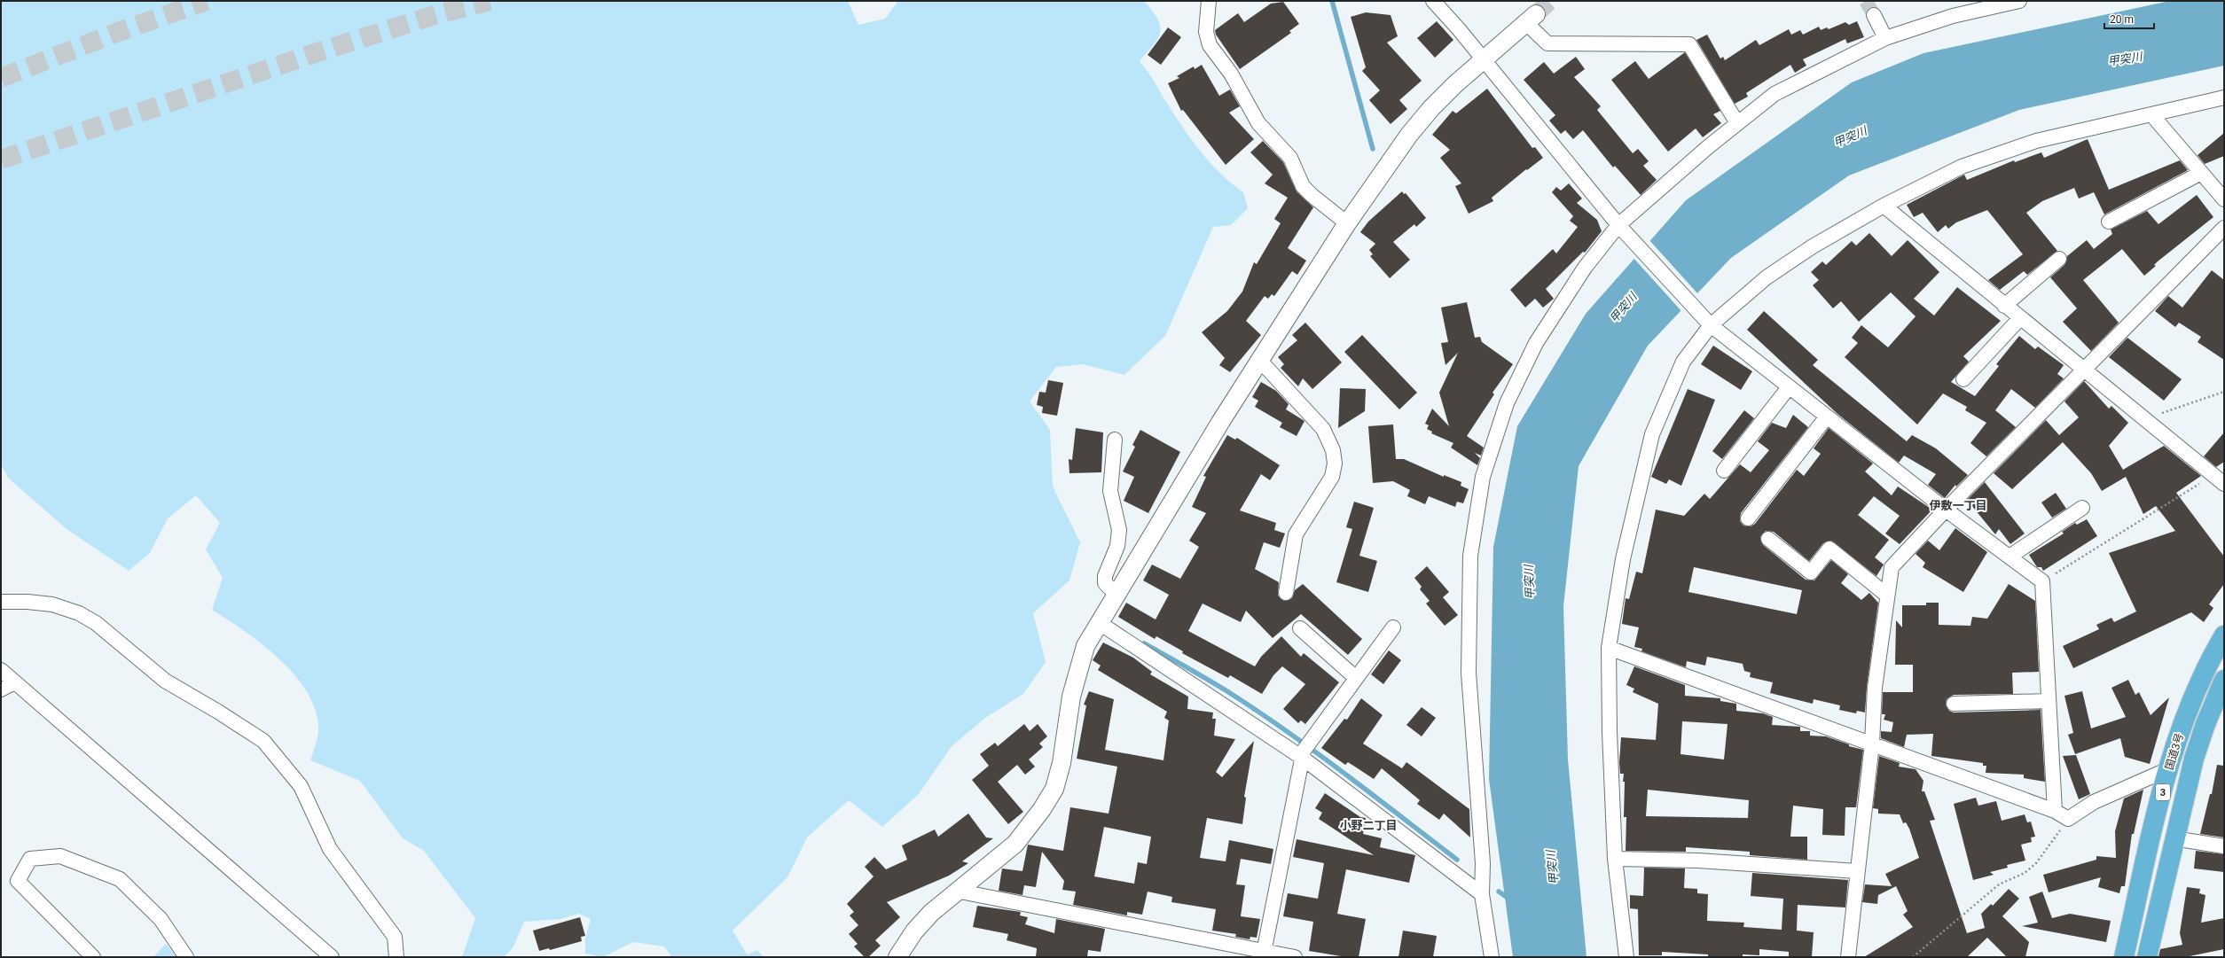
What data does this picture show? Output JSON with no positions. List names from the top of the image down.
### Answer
{
  "streets": {
    "highway": ["国道3号", "3"]
  },
  "districts": ["伊敷一丁目", "小野二丁目"],
  "water": ["甲突川"],
  "scale_bar": "20 m"
}
